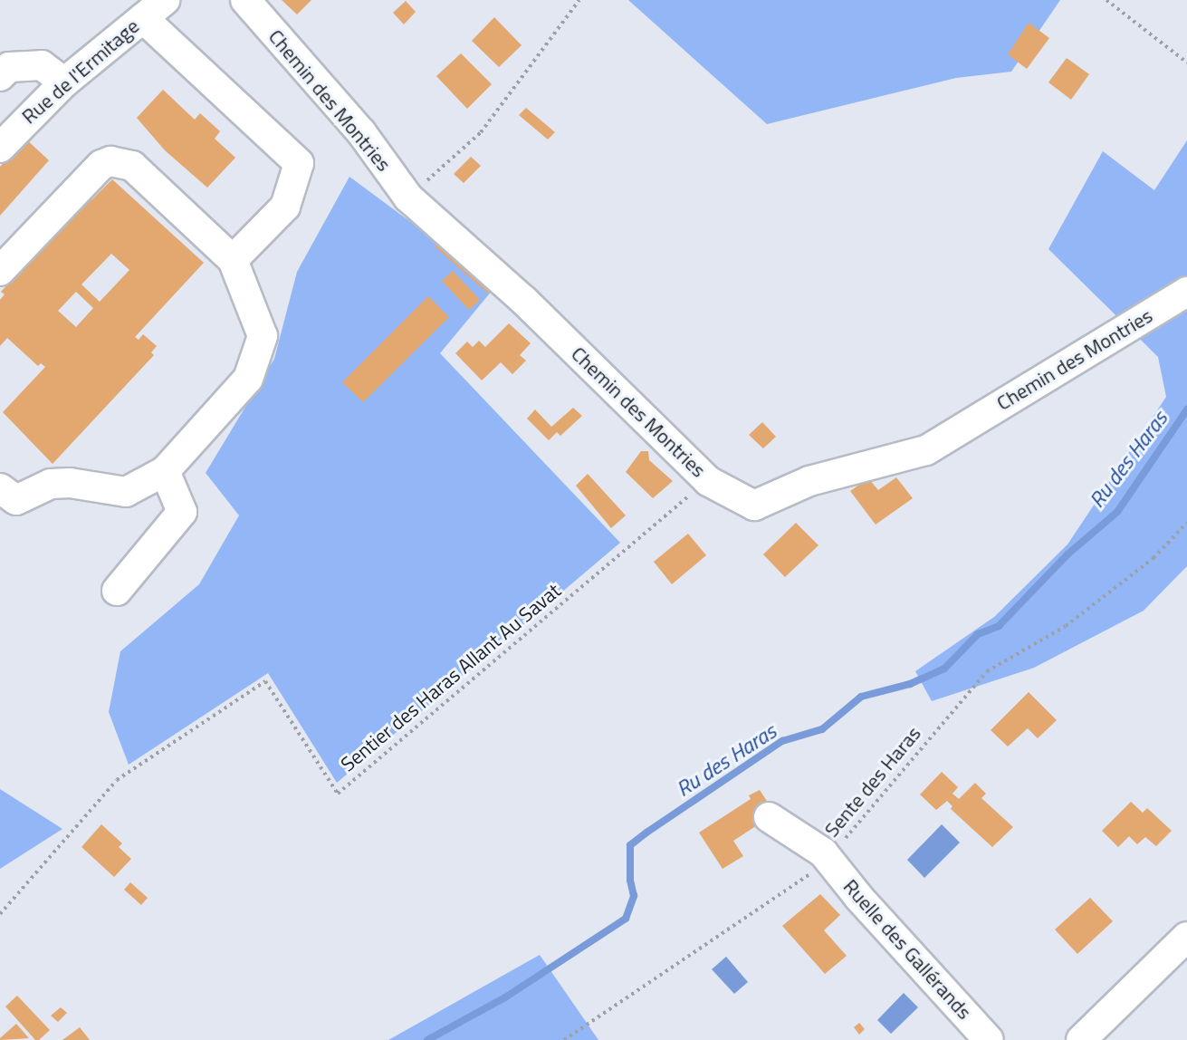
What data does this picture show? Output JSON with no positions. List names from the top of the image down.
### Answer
{
  "streets": {
    "street": ["Rue de l'Ermitage", "Chemin des Montries", "Ruelle des Gallérands"],
    "path": ["Sentier des Haras Allant Au Savat", "Sente des Haras"]
  },
  "crossings": [
    ["Chemin des Montries", "Sentier des Haras Allant Au Savat"],
    ["Sente des Haras", "Ruelle des Gallérands"]
  ],
  "water": ["Ru des Haras"]
}
